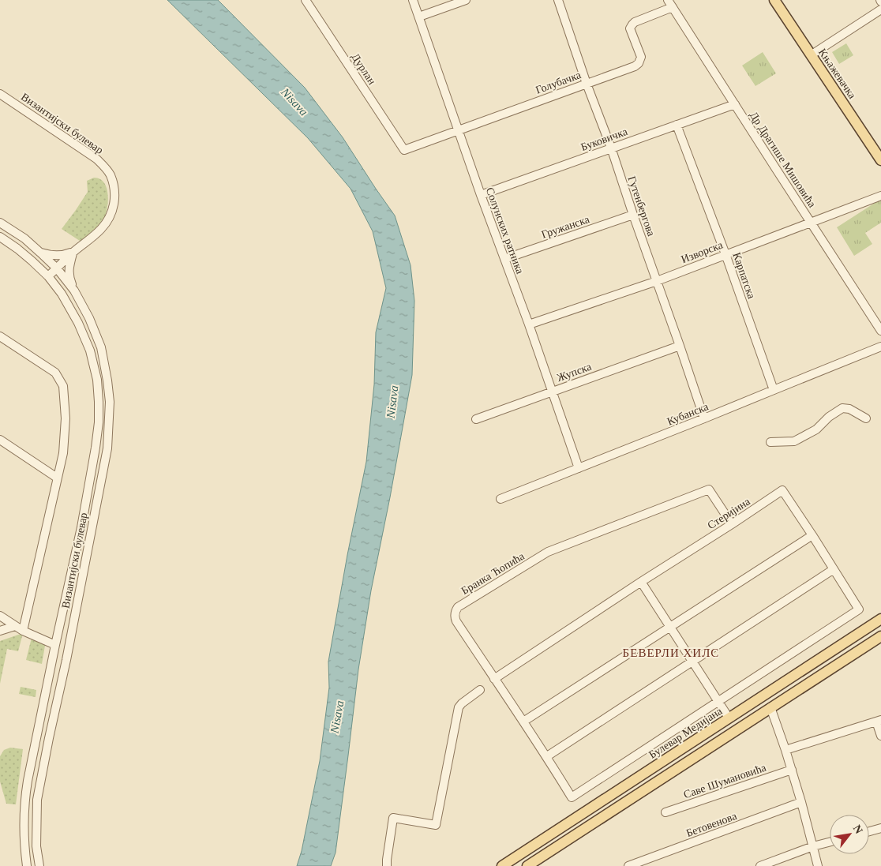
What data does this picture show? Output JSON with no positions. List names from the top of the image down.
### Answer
{
  "streets": {
    "main road": ["Књажевачка", "Булевар Медијана"],
    "street": [
      "Дурлан",
      "Голубачка",
      "Византијски булевар",
      "Буковичка",
      "Др Драгише Мишовића",
      "Гутенбергова",
      "Гружанска",
      "Солунских ратника",
      "Изворска",
      "Карпатска",
      "Жупска",
      "Кубанска",
      "Стеријина",
      "Бранка Ћопића",
      "Саве Шумановића",
      "Бетовенова"
    ]
  },
  "crossings": [
    ["Дурлан", "Голубачка"],
    ["Голубачка", "Др Драгише Мишовића"],
    ["Голубачка", "Гутенбергова"],
    ["Голубачка", "Солунских ратника"],
    ["Буковичка", "Др Драгише Мишовића"],
    ["Буковичка", "Гутенбергова"],
    ["Буковичка", "Солунских ратника"],
    ["Буковичка", "Карпатска"],
    ["Др Драгише Мишовића", "Изворска"],
    ["Гутенбергова", "Гружанска"],
    ["Гутенбергова", "Изворска"],
    ["Гутенбергова", "Жупска"],
    ["Гутенбергова", "Кубанска"],
    ["Гружанска", "Солунских ратника"],
    ["Солунских ратника", "Изворска"],
    ["Солунских ратника", "Жупска"],
    ["Солунских ратника", "Кубанска"],
    ["Изворска", "Карпатска"],
    ["Карпатска", "Кубанска"],
    ["Стеријина", "Бранка Ћопића"],
    ["Стеријина", "Булевар Медијана"],
    ["Бранка Ћопића", "Булевар Медијана"]
  ],
  "districts": ["БЕВЕРЛИ ХИЛС"],
  "water": ["Nisava"],
  "north": "top right"
}
